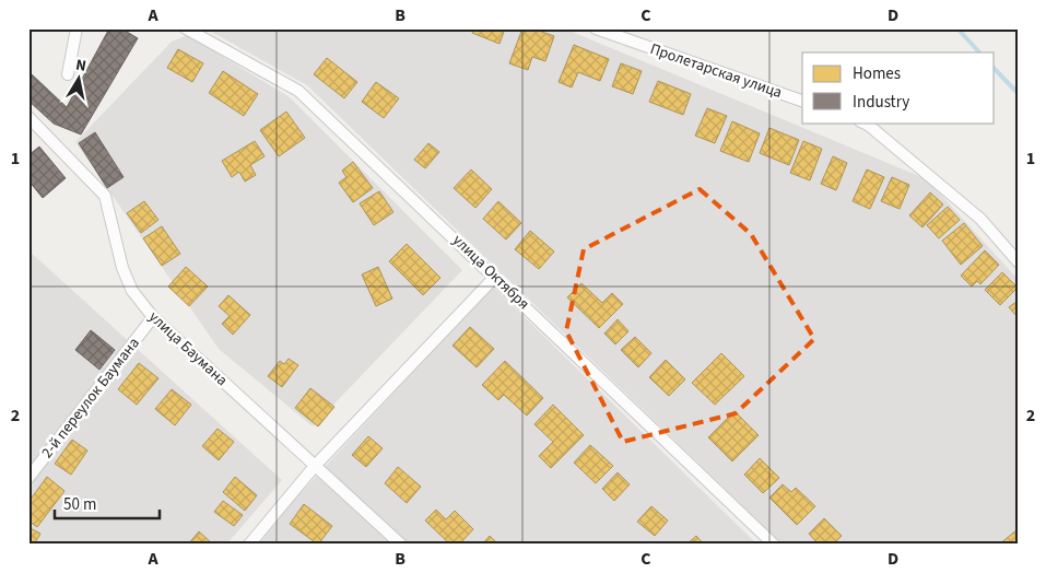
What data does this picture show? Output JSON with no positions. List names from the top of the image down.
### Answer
{
  "streets": {
    "street": [
      "Пролетарская улица",
      "улица Октября",
      "улица Баумана",
      "2-й переулок Баумана"
    ]
  },
  "crossings": [
    ["улица Баумана", "2-й переулок Баумана"]
  ],
  "legend": ["Homes", "Industry"],
  "scale_bar": "50 m",
  "north": "top",
  "grid": {
    "columns": [
      "A",
      "B",
      "C",
      "D"
    ],
    "rows": ["1", "2"]
  }
}
